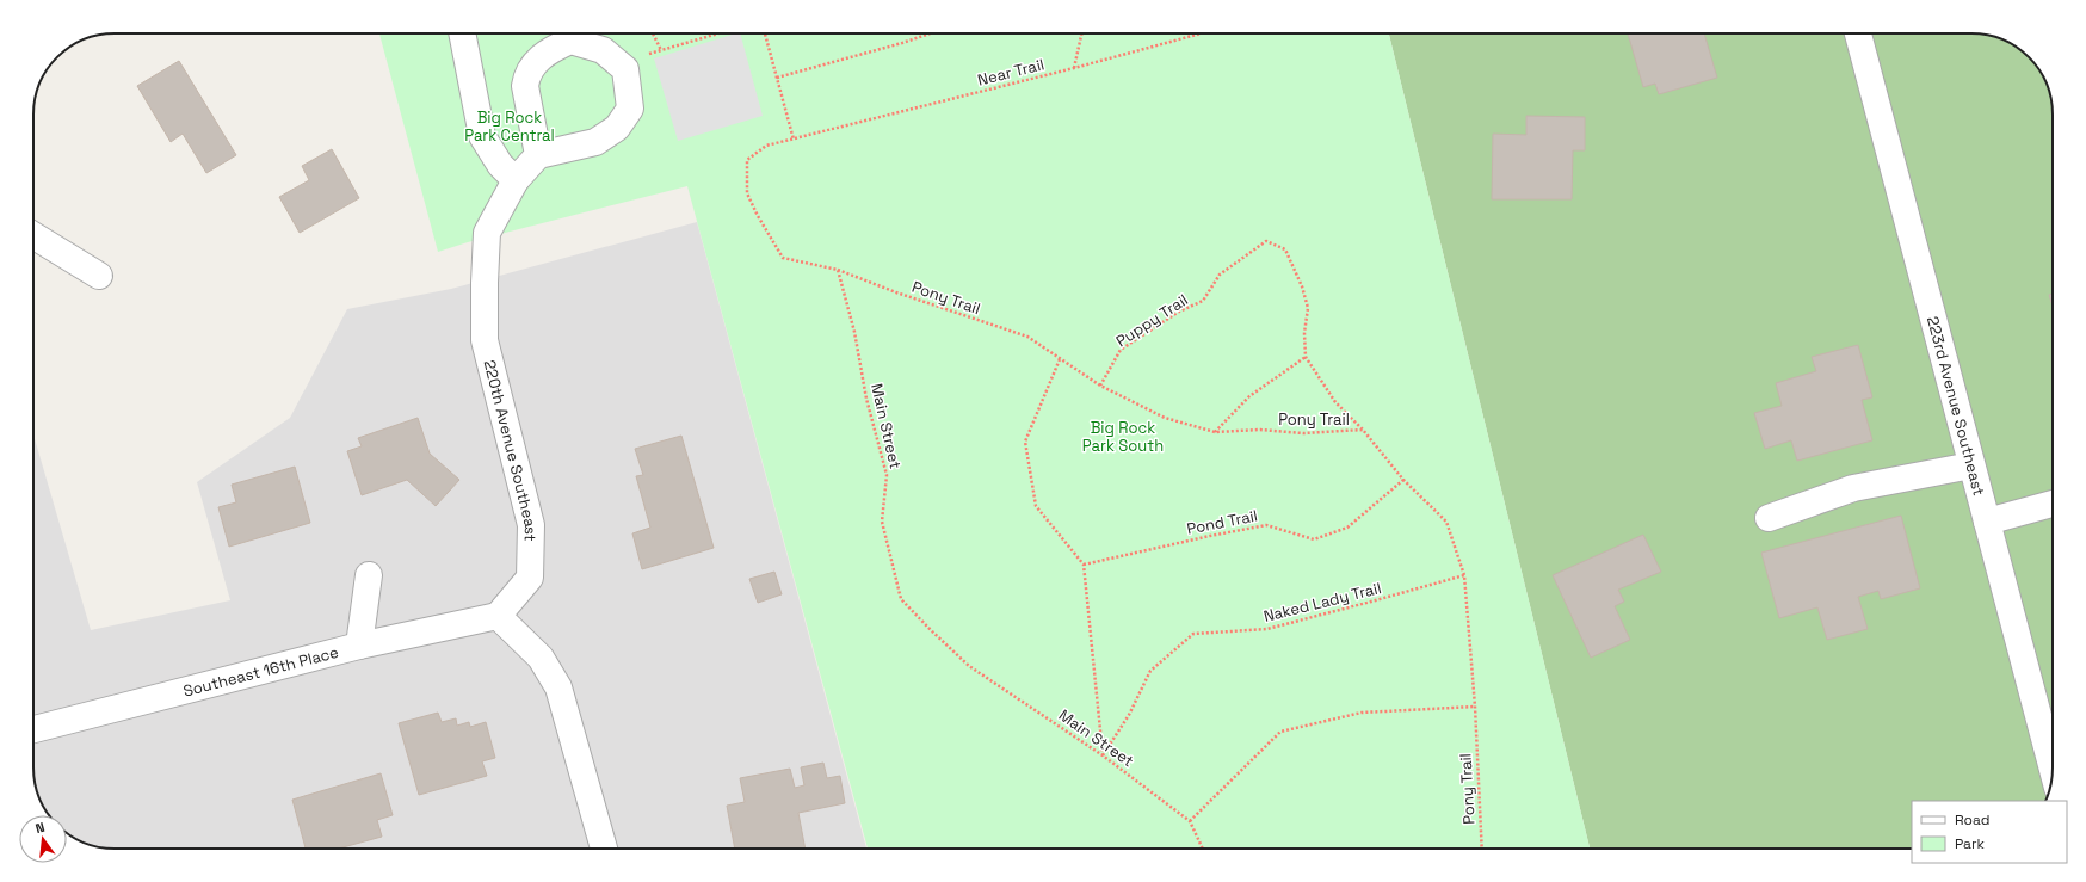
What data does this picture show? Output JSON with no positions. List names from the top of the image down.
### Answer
{
  "streets": {
    "street": ["223rd Avenue Southeast", "220th Avenue Southeast", "Southeast 16th Place"],
    "path": [
      "Near Trail",
      "Pony Trail",
      "Puppy Trail",
      "Main Street",
      "Pond Trail",
      "Naked Lady Trail"
    ]
  },
  "crossings": [
    ["Pony Trail", "Puppy Trail"],
    ["Pony Trail", "Main Street"],
    ["Pony Trail", "Pond Trail"],
    ["Pony Trail", "Naked Lady Trail"],
    ["Main Street", "Naked Lady Trail"],
    ["220th Avenue Southeast", "Southeast 16th Place"]
  ],
  "parks": ["Big Rock Park Central", "Big Rock Park South"],
  "legend": ["Road", "Park"],
  "north": "top"
}
